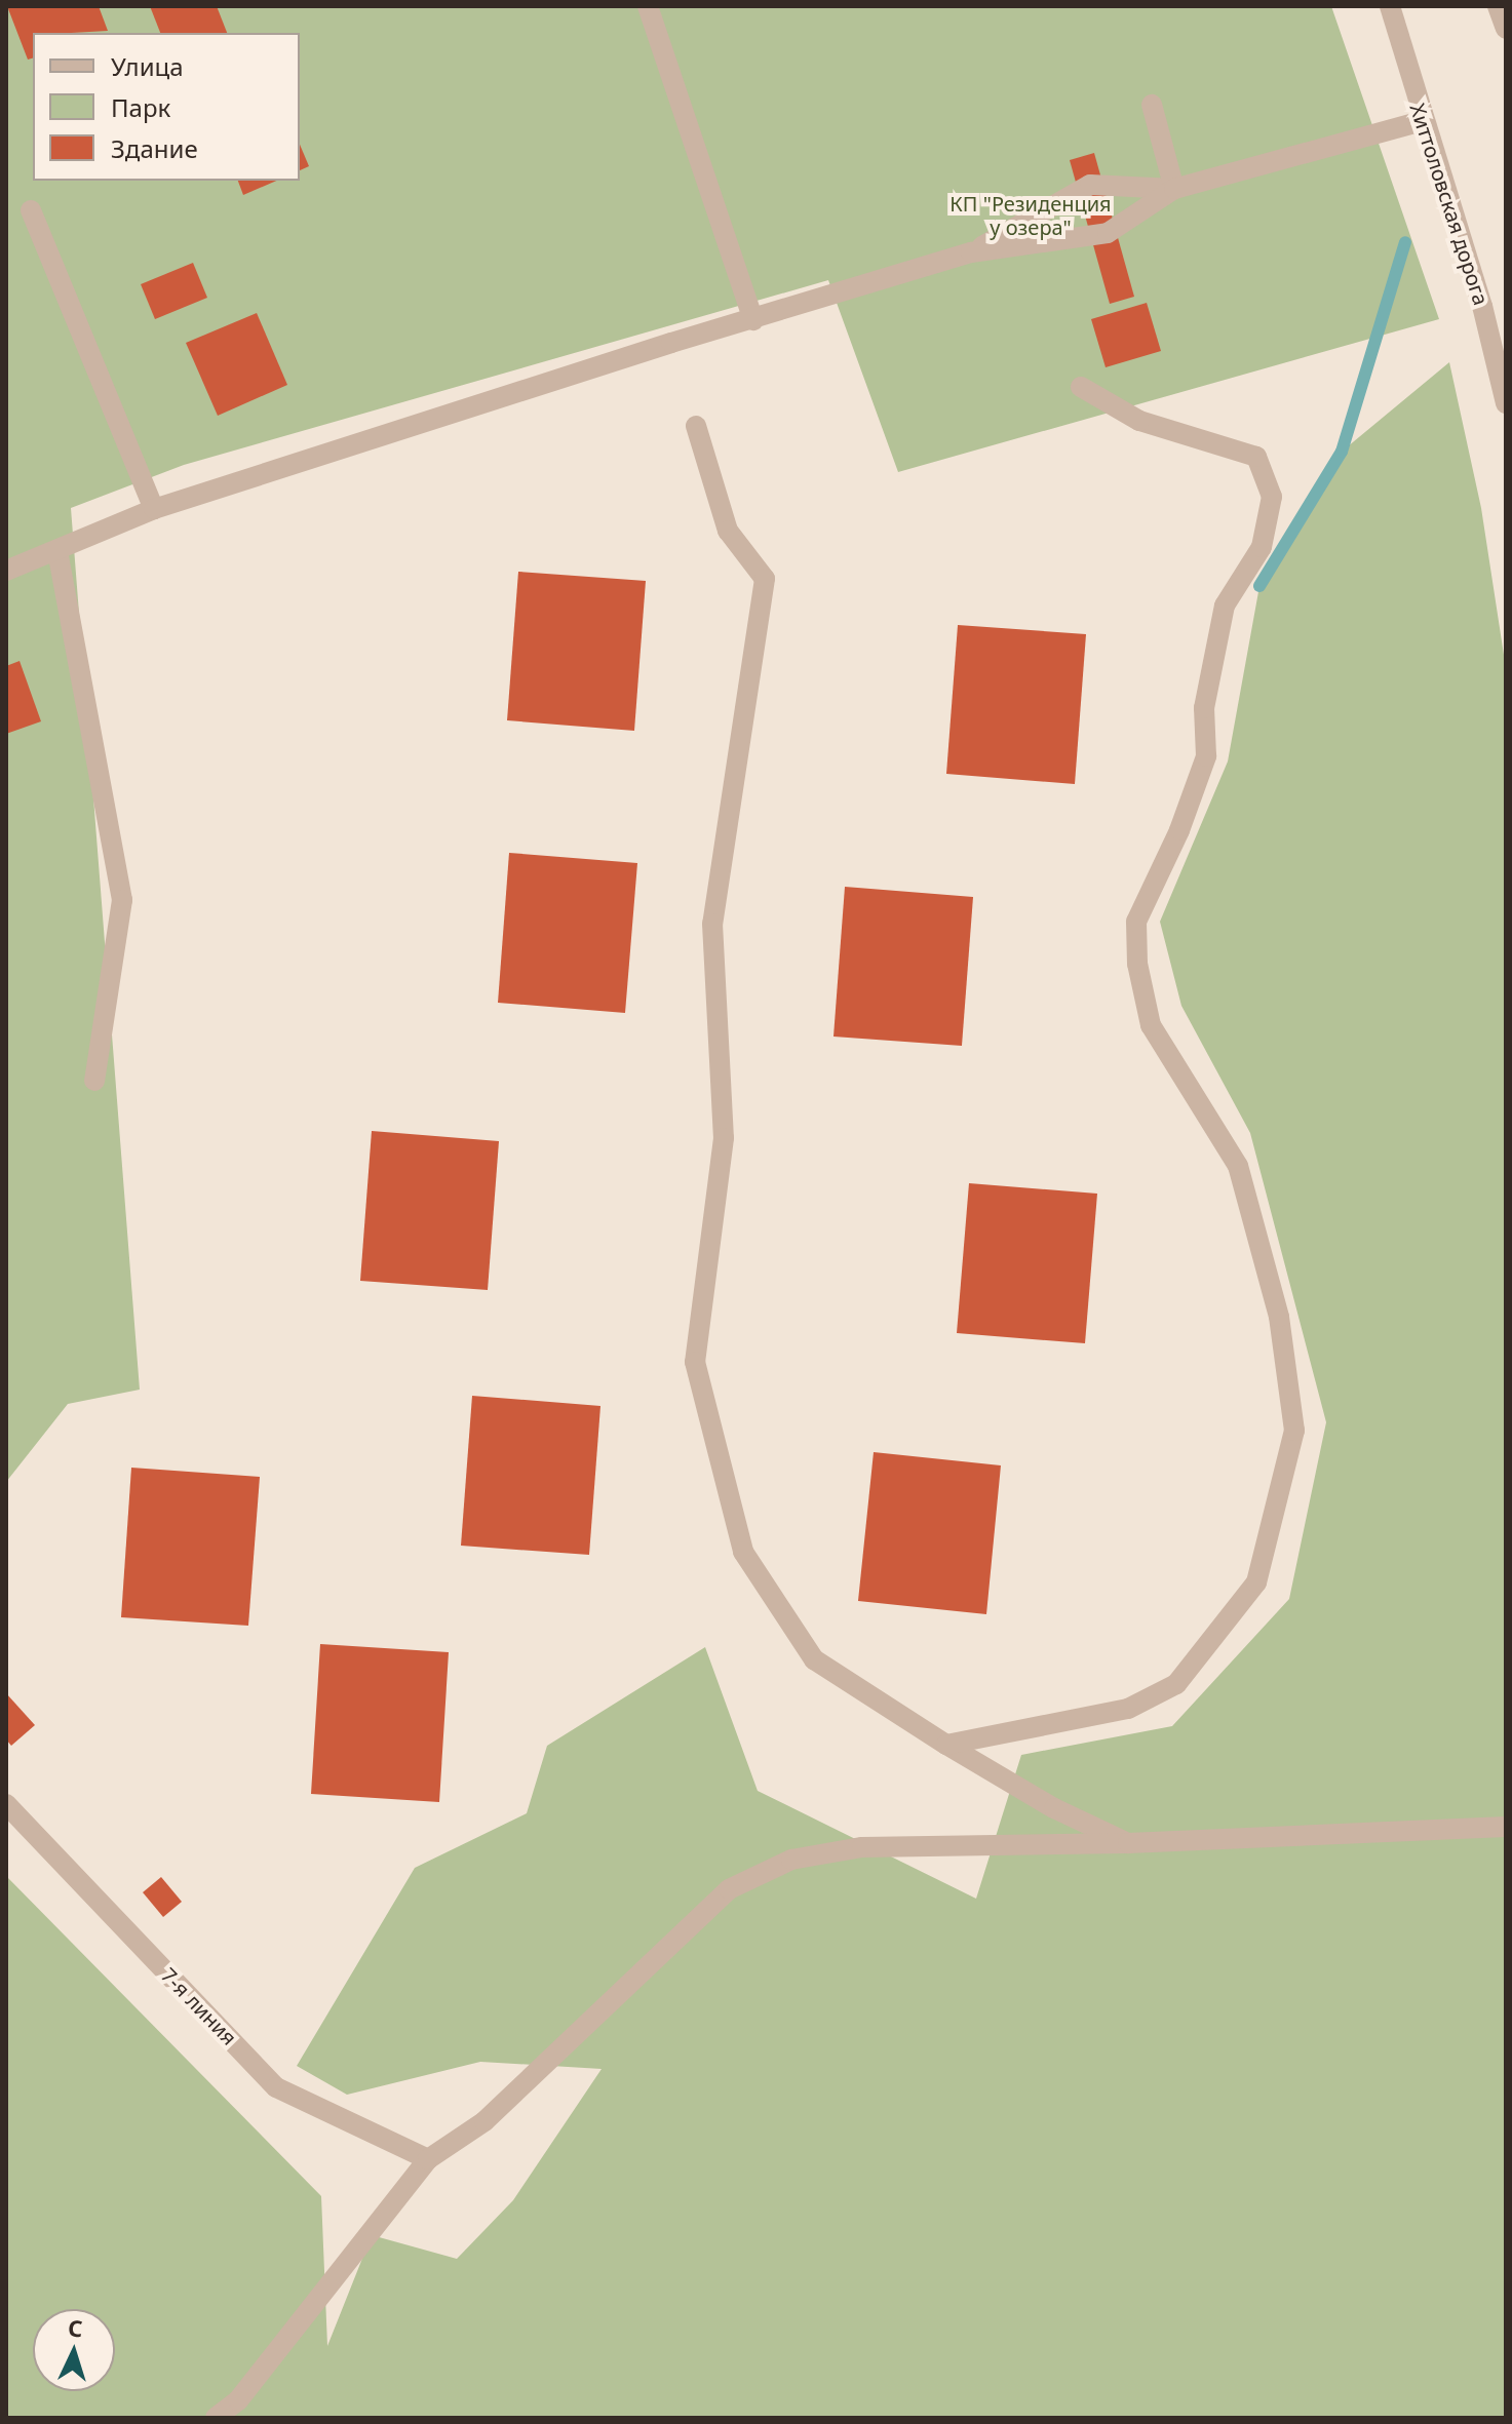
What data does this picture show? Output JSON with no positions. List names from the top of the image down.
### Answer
{
  "streets": {
    "street": ["Хиттоловская дорога", "7-я линия"]
  },
  "parks": ["КП \"Резиденция у озера\""],
  "legend": ["Улица", "Парк", "Здание"],
  "north": "top"
}
